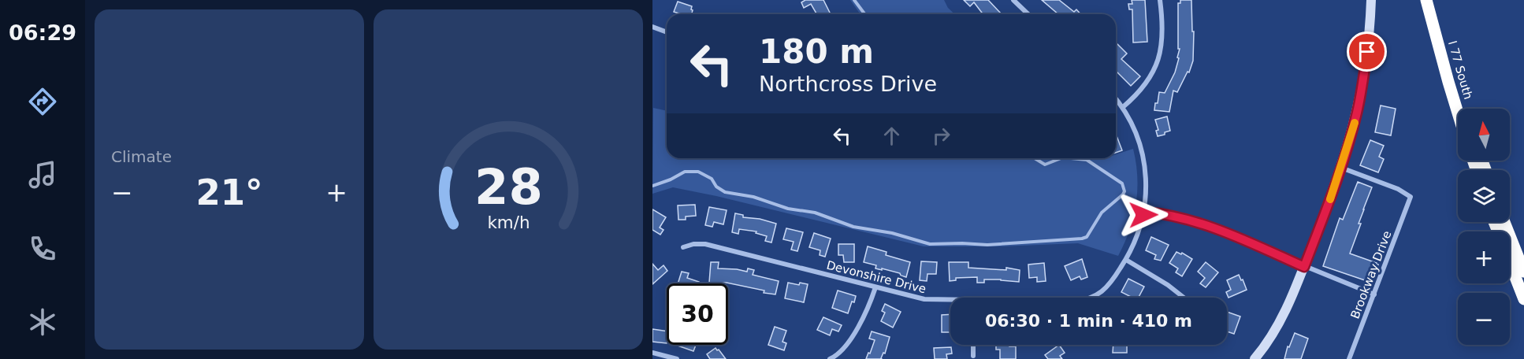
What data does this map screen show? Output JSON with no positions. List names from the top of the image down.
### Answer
{
  "streets": {
    "highway": ["I 77 South"],
    "street": ["Brookway Drive", "Devonshire Drive"]
  },
  "north": "top",
  "page": {
    "tabs": "06:29",
    "tile": "Climate",
    "turn": ["180 m", "Northcross Drive"],
    "map_buttons": ["+", "−"],
    "heat": ["−", "21°", "+"],
    "limit": "30",
    "trip": "06:30 · 1 min · 410 m",
    "gauge": ["28", "km/h"]
  }
}
